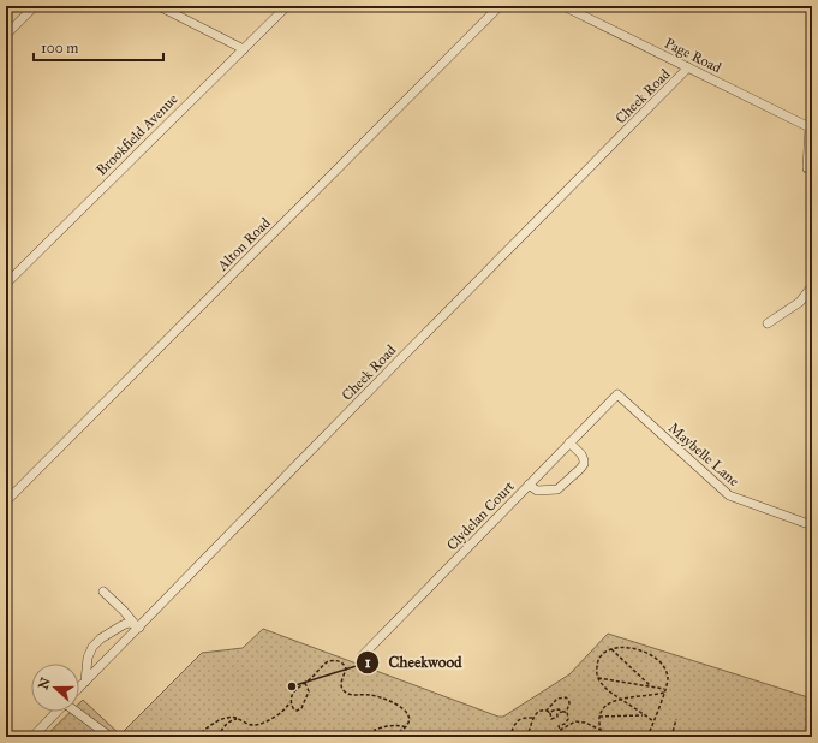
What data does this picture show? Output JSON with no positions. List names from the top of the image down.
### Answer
{
  "streets": {
    "street": [
      "Page Road",
      "Cheek Road",
      "Brookfield Avenue",
      "Alton Road",
      "Maybelle Lane",
      "Clydelan Court"
    ]
  },
  "crossings": [
    ["Page Road", "Cheek Road"],
    ["Maybelle Lane", "Clydelan Court"]
  ],
  "places": ["Cheekwood"],
  "scale_bar": "100 m",
  "north": "left"
}
